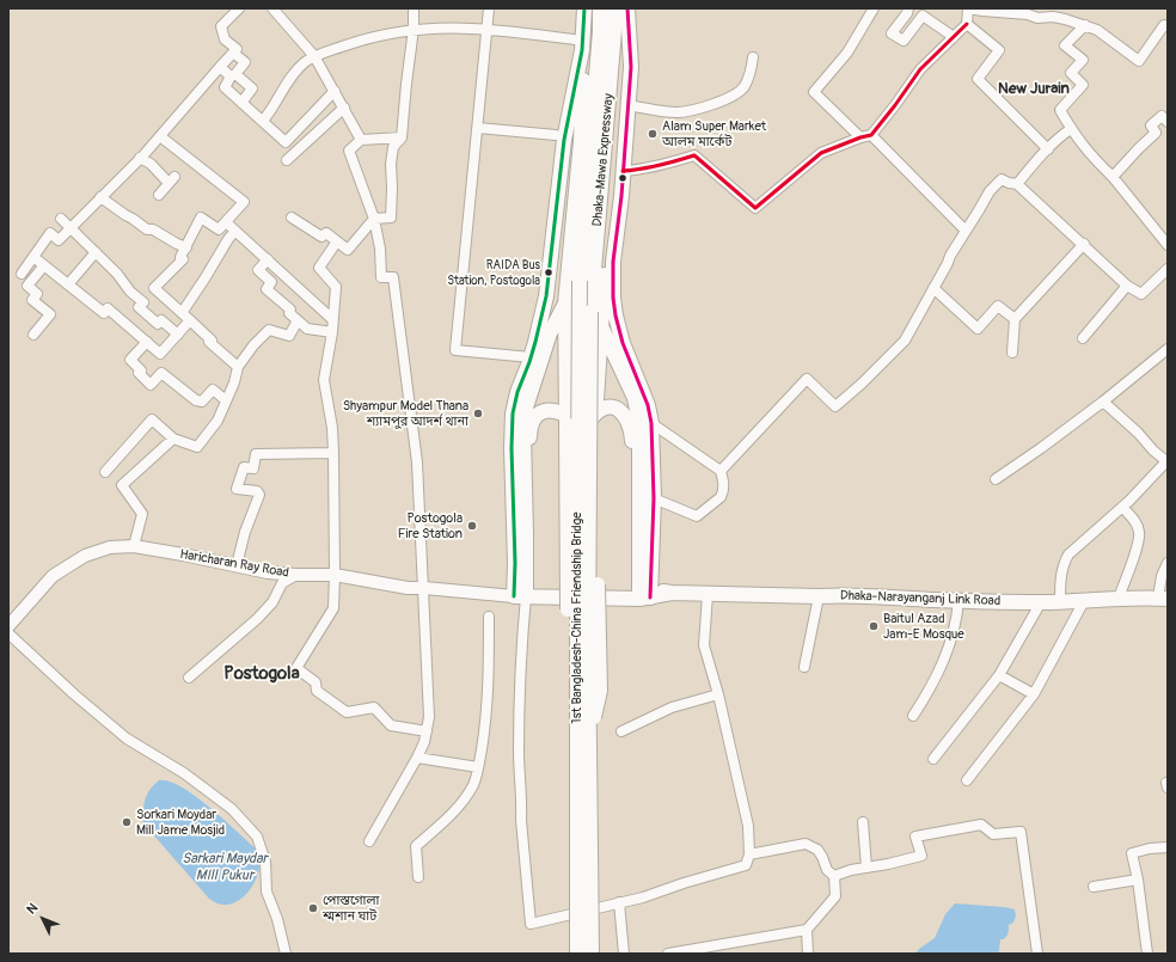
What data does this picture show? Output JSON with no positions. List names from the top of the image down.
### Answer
{
  "streets": {
    "highway": ["Dhaka-Mawa Expressway", "Dhaka-Narayanganj Link Road", "1st Bangladesh-China Friendship Bridge"],
    "main road": ["Haricharan Ray Road"]
  },
  "crossings": [
    ["Dhaka-Mawa Expressway", "1st Bangladesh-China Friendship Bridge"],
    ["Haricharan Ray Road", "Dhaka-Narayanganj Link Road"]
  ],
  "districts": ["New Jurain", "Postogola"],
  "water": ["Sarkari Maydar MIll Pukur"],
  "places": [
    "Alam Super Market আলম মার্কেট",
    "RAIDA Bus Station, Postogola",
    "Shyampur Model Thana শ্যামপুর আদর্শ থানা",
    "Postogola Fire Station",
    "Baitul Azad Jam-E Mosque",
    "Sorkari Moydar Mill Jame Mosjid",
    "পোস্তগোলা শ্মশান ঘাট"
  ],
  "north": "top left"
}
